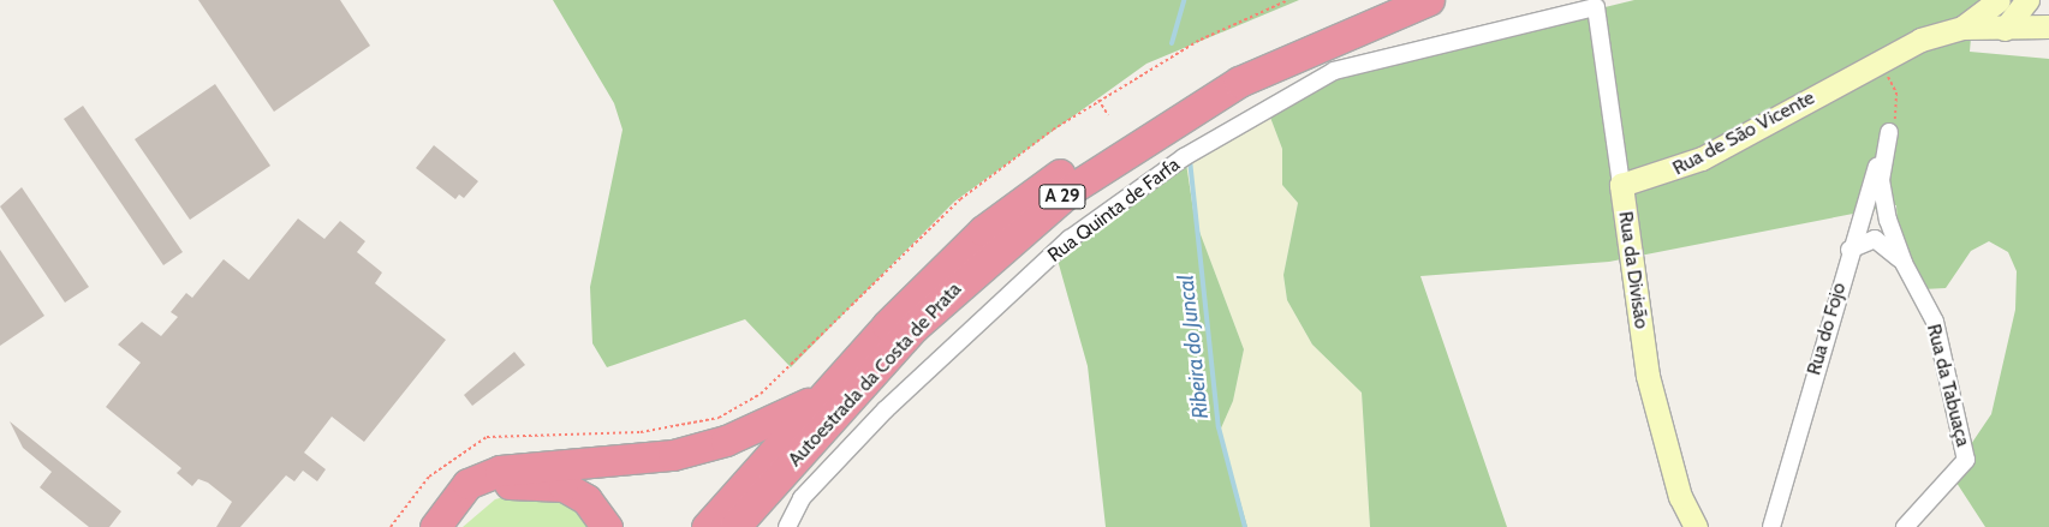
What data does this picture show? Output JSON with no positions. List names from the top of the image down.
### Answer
{
  "streets": {
    "highway": ["A 29", "Autoestrada da Costa de Prata"],
    "main road": ["Rua de São Vicente", "Rua da Divisão"],
    "street": ["Rua Quinta de Farfa", "Rua do Fojo", "Rua da Tabuaça"]
  },
  "crossings": [
    ["Rua de São Vicente", "Rua da Divisão"],
    ["Rua Quinta de Farfa", "Rua da Divisão"],
    ["Rua do Fojo", "Rua da Tabuaça"]
  ],
  "water": ["Ribeira do Juncal"]
}
